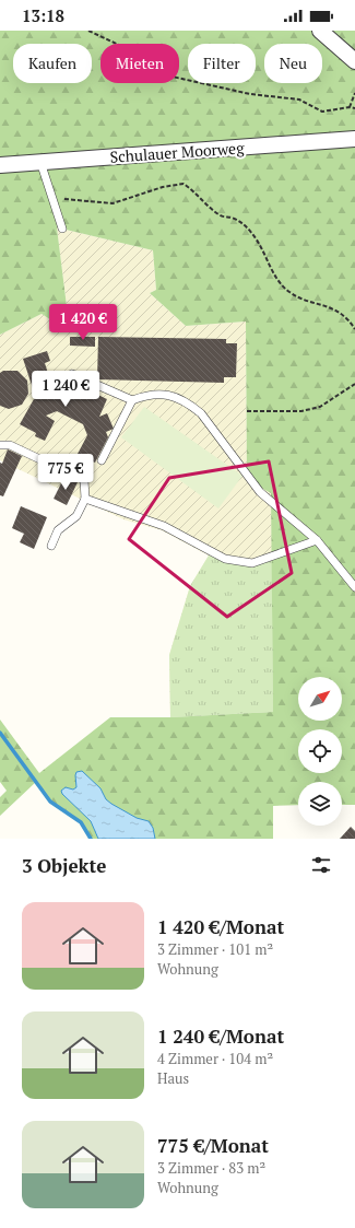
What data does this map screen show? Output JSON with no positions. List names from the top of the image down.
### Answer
{
  "streets": {
    "street": ["Schulauer Moorweg"]
  },
  "north": "top right",
  "page": {
    "status": "13:18",
    "chip": [
      "Kaufen",
      "Mieten",
      "Filter",
      "Neu"
    ],
    "price": ["1 420 €", "1 240 €", "775 €"],
    "heading": "3 Objekte",
    "list": [
      {
        "name": "1 420 €/Monat",
        "note": "3 Zimmer · 101 m² · Wohnung"
      },
      {
        "name": "1 240 €/Monat",
        "note": "4 Zimmer · 104 m² · Haus"
      },
      {
        "name": "775 €/Monat",
        "note": "3 Zimmer · 83 m² · Wohnung"
      }
    ]
  }
}
